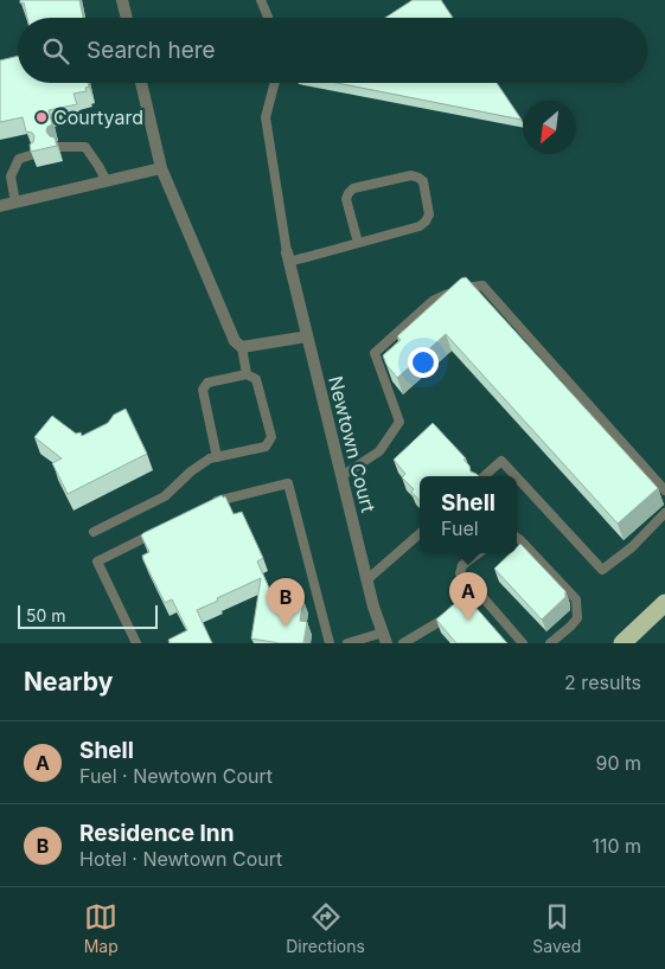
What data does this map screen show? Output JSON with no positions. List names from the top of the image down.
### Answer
{
  "streets": {
    "street": ["Newtown Court"]
  },
  "places": ["Courtyard"],
  "scale_bar": "50 m",
  "north": "bottom left",
  "page": {
    "search": "Search here",
    "popup": ["Shell", "Fuel"],
    "pins": ["A", "B"],
    "scale": "50 m",
    "heading": ["Nearby", "2 results"],
    "list": [
      {
        "mark": "A",
        "name": "Shell",
        "note": "Fuel · Newtown Court",
        "value": "90 m"
      },
      {
        "mark": "B",
        "name": "Residence Inn",
        "note": "Hotel · Newtown Court",
        "value": "110 m"
      }
    ],
    "nav": ["Map", "Directions", "Saved"]
  }
}
